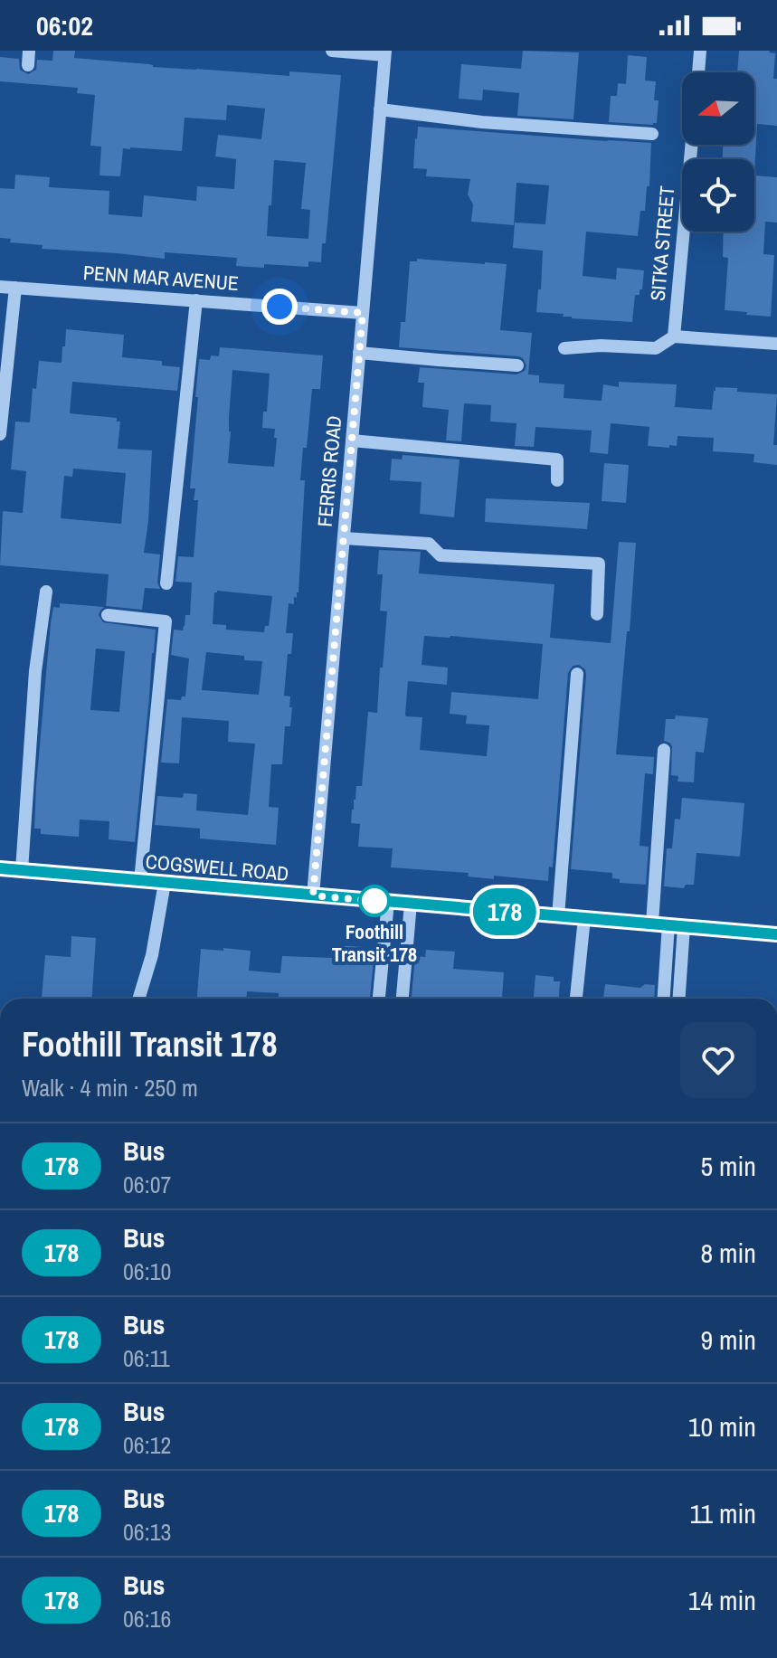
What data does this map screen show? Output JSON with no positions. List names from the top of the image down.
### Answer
{
  "streets": {
    "street": [
      "SITKA STREET",
      "PENN MAR AVENUE",
      "FERRIS ROAD",
      "COGSWELL ROAD"
    ]
  },
  "crossings": [
    ["PENN MAR AVENUE", "FERRIS ROAD"],
    ["FERRIS ROAD", "COGSWELL ROAD"]
  ],
  "places": ["Foothill Transit 178"],
  "lines": ["bus line 178"],
  "north": "left",
  "page": {
    "status": "06:02",
    "on_map": "178",
    "heading": ["Foothill Transit 178", "Walk · 4 min · 250 m"],
    "list": [
      {
        "mark": "178",
        "name": "Bus",
        "note": "06:07",
        "value": "5 min"
      },
      {
        "mark": "178",
        "name": "Bus",
        "note": "06:10",
        "value": "8 min"
      },
      {
        "mark": "178",
        "name": "Bus",
        "note": "06:11",
        "value": "9 min"
      },
      {
        "mark": "178",
        "name": "Bus",
        "note": "06:12",
        "value": "10 min"
      },
      {
        "mark": "178",
        "name": "Bus",
        "note": "06:13",
        "value": "11 min"
      },
      {
        "mark": "178",
        "name": "Bus",
        "note": "06:16",
        "value": "14 min"
      }
    ]
  }
}
